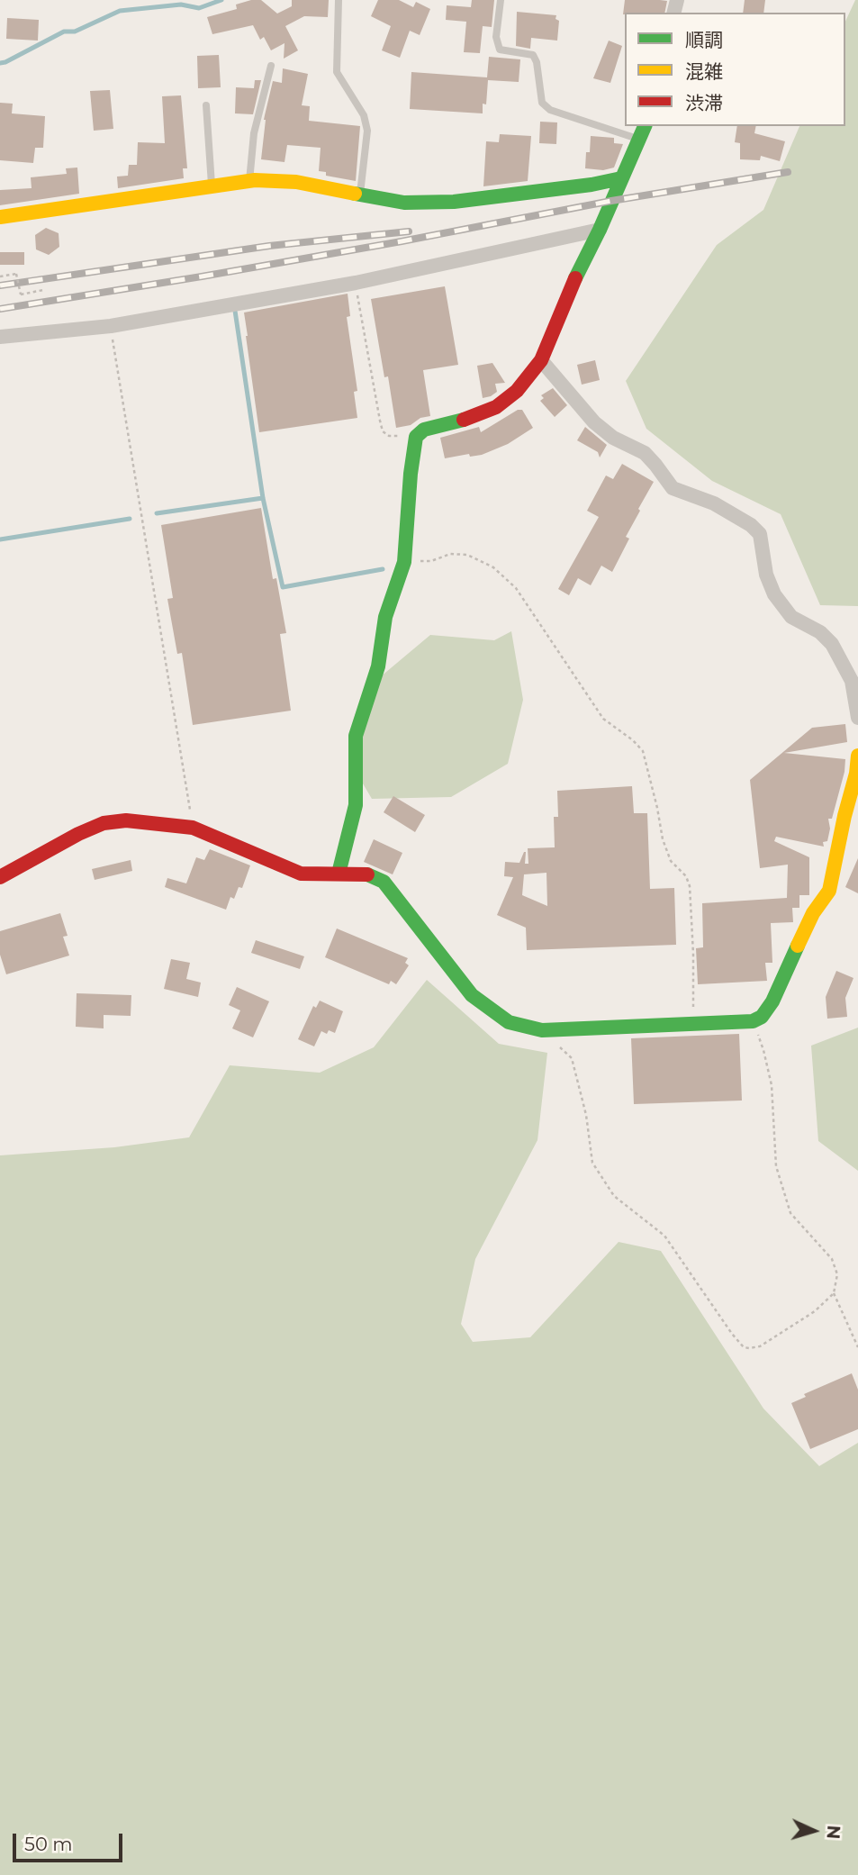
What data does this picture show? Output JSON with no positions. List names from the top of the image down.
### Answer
{
  "legend": ["順調", "混雑", "渋滞"],
  "scale_bar": "50 m",
  "north": "right"
}
